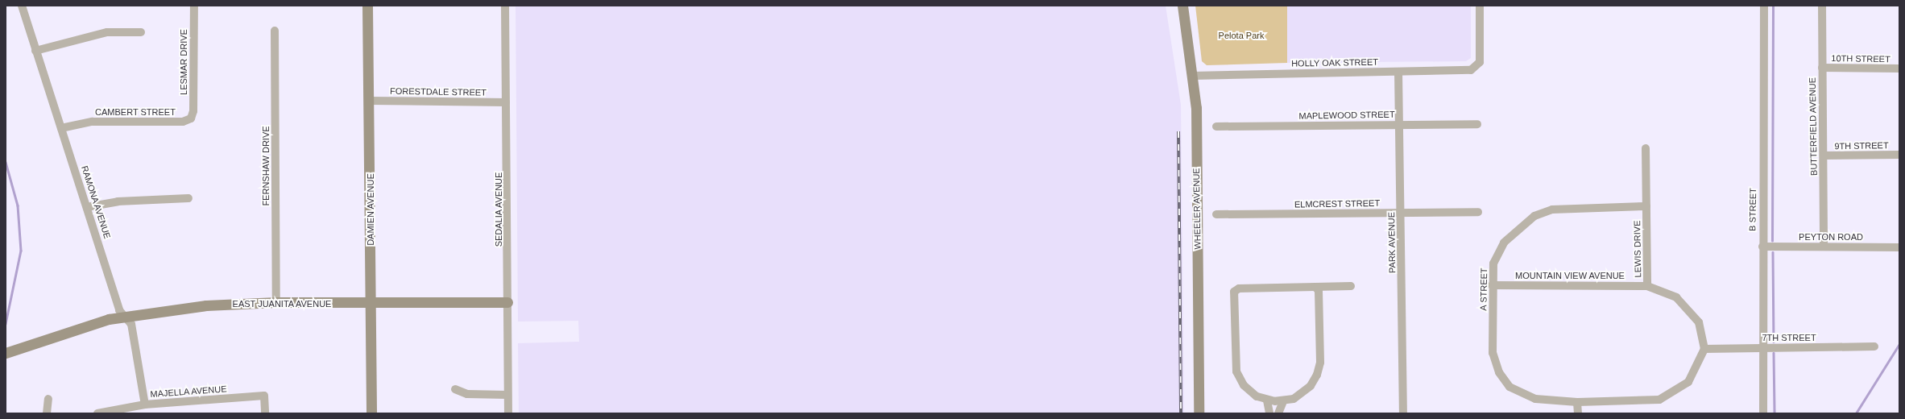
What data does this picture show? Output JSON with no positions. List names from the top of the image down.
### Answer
{
  "streets": {
    "main road": ["WHEELER AVENUE", "DAMIEN AVENUE", "EAST JUANITA AVENUE"],
    "street": [
      "10TH STREET",
      "LESMAR DRIVE",
      "HOLLY OAK STREET",
      "FORESTDALE STREET",
      "CAMBERT STREET",
      "MAPLEWOOD STREET",
      "BUTTERFIELD AVENUE",
      "9TH STREET",
      "FERNSHAW DRIVE",
      "RAMONA AVENUE",
      "ELMCREST STREET",
      "SEDALIA AVENUE",
      "B STREET",
      "PEYTON ROAD",
      "PARK AVENUE",
      "LEWIS DRIVE",
      "MOUNTAIN VIEW AVENUE",
      "A STREET",
      "7TH STREET",
      "MAJELLA AVENUE"
    ]
  },
  "crossings": [
    ["10TH STREET", "BUTTERFIELD AVENUE"],
    ["LESMAR DRIVE", "CAMBERT STREET"],
    ["HOLLY OAK STREET", "WHEELER AVENUE"],
    ["HOLLY OAK STREET", "PARK AVENUE"],
    ["FORESTDALE STREET", "DAMIEN AVENUE"],
    ["FORESTDALE STREET", "SEDALIA AVENUE"],
    ["CAMBERT STREET", "RAMONA AVENUE"],
    ["MAPLEWOOD STREET", "PARK AVENUE"],
    ["BUTTERFIELD AVENUE", "9TH STREET"],
    ["BUTTERFIELD AVENUE", "PEYTON ROAD"],
    ["FERNSHAW DRIVE", "EAST JUANITA AVENUE"],
    ["RAMONA AVENUE", "EAST JUANITA AVENUE"],
    ["RAMONA AVENUE", "MAJELLA AVENUE"],
    ["ELMCREST STREET", "PARK AVENUE"],
    ["DAMIEN AVENUE", "EAST JUANITA AVENUE"],
    ["SEDALIA AVENUE", "EAST JUANITA AVENUE"],
    ["B STREET", "PEYTON ROAD"],
    ["B STREET", "7TH STREET"],
    ["LEWIS DRIVE", "MOUNTAIN VIEW AVENUE"],
    ["LEWIS DRIVE", "A STREET"],
    ["LEWIS DRIVE", "7TH STREET"],
    ["MOUNTAIN VIEW AVENUE", "A STREET"],
    ["A STREET", "7TH STREET"]
  ],
  "parks": ["Pelota Park"]
}
